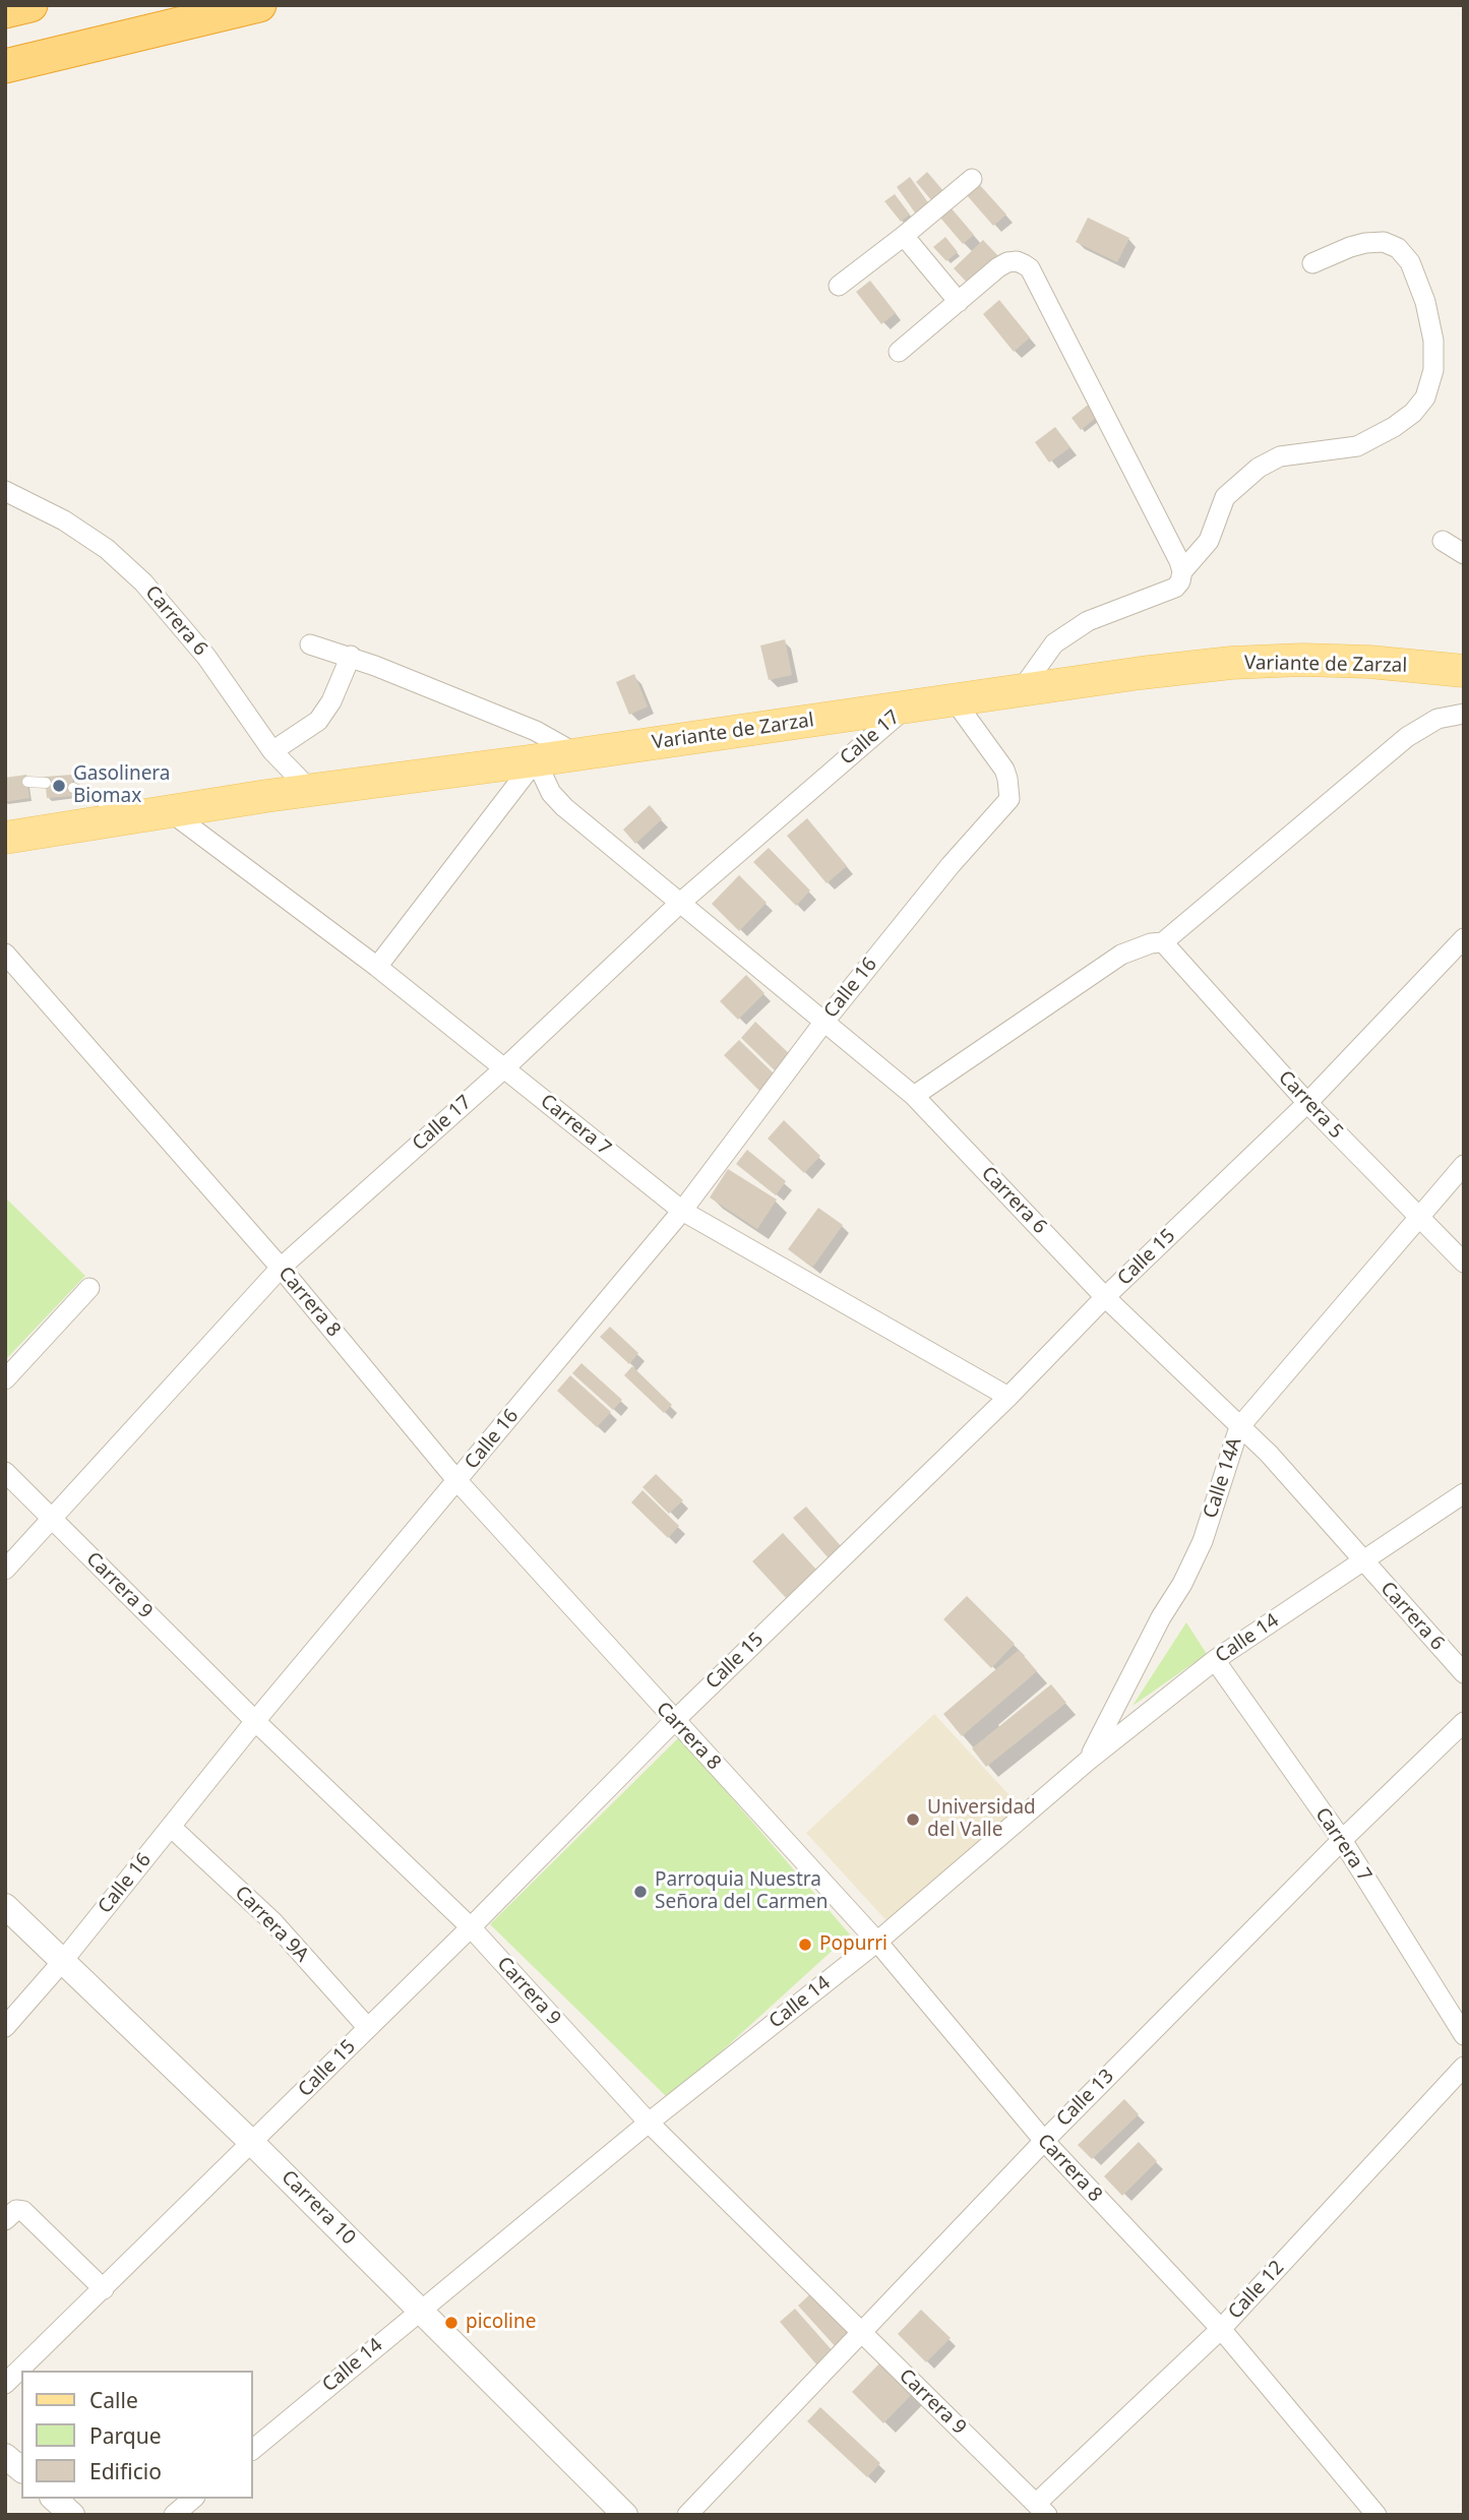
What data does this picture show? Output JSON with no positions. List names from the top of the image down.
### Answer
{
  "streets": {
    "main road": ["Variante de Zarzal"],
    "street": [
      "Carrera 6",
      "Calle 17",
      "Calle 16",
      "Carrera 5",
      "Carrera 7",
      "Calle 15",
      "Carrera 8",
      "Calle 14A",
      "Carrera 9",
      "Calle 14",
      "Carrera 9A",
      "Calle 13",
      "Carrera 10",
      "Calle 12"
    ]
  },
  "crossings": [
    ["Carrera 6", "Variante de Zarzal"],
    ["Carrera 6", "Calle 17"],
    ["Carrera 6", "Calle 16"],
    ["Carrera 6", "Calle 15"],
    ["Carrera 6", "Calle 14A"],
    ["Carrera 6", "Calle 14"],
    ["Variante de Zarzal", "Calle 17"],
    ["Variante de Zarzal", "Calle 16"],
    ["Variante de Zarzal", "Carrera 7"],
    ["Calle 17", "Carrera 7"],
    ["Calle 17", "Carrera 8"],
    ["Calle 17", "Carrera 9"],
    ["Calle 16", "Carrera 7"],
    ["Calle 16", "Carrera 8"],
    ["Calle 16", "Carrera 9"],
    ["Calle 16", "Carrera 9A"],
    ["Calle 16", "Carrera 10"],
    ["Carrera 5", "Calle 15"],
    ["Carrera 5", "Calle 14A"],
    ["Carrera 7", "Calle 15"],
    ["Carrera 7", "Calle 14"],
    ["Carrera 7", "Calle 13"],
    ["Calle 15", "Carrera 8"],
    ["Calle 15", "Carrera 9"],
    ["Calle 15", "Carrera 9A"],
    ["Calle 15", "Carrera 10"],
    ["Carrera 8", "Calle 14"],
    ["Carrera 8", "Calle 13"],
    ["Carrera 8", "Calle 12"],
    ["Calle 14A", "Calle 14"],
    ["Carrera 9", "Calle 14"],
    ["Carrera 9", "Calle 13"],
    ["Carrera 9", "Calle 12"],
    ["Calle 14", "Carrera 10"]
  ],
  "places": [
    "Gasolinera Biomax",
    "Universidad del Valle",
    "Parroquia Nuestra Señora del Carmen",
    "Popurri",
    "picoline"
  ],
  "legend": ["Calle", "Parque", "Edificio"]
}
